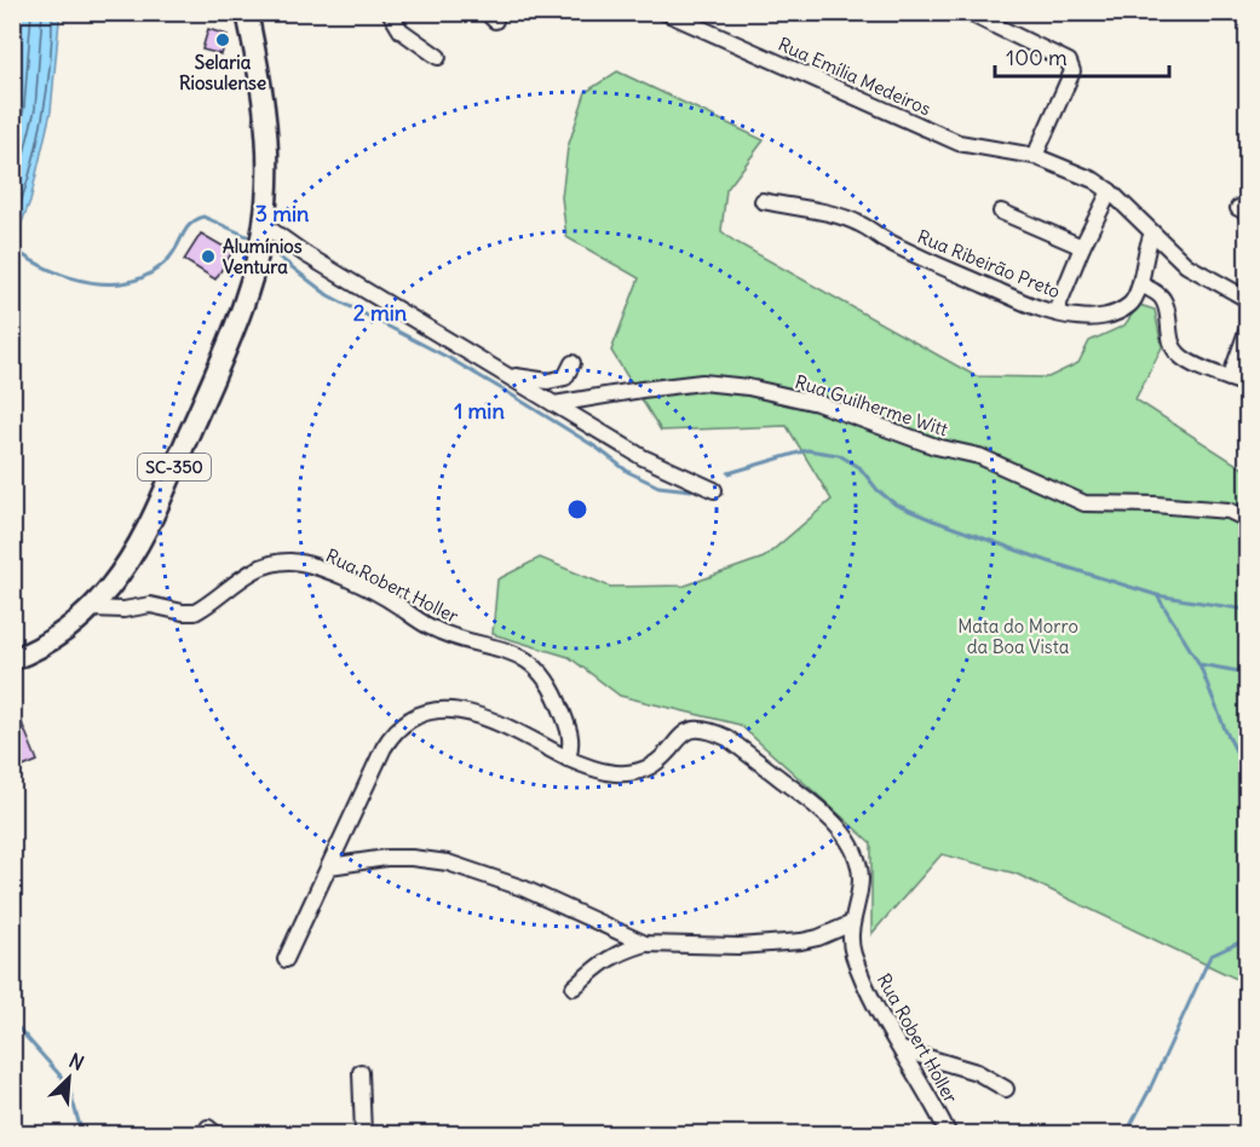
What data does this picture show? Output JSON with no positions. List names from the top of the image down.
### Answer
{
  "streets": {
    "main road": ["SC-350"],
    "street": [
      "Rua Emília Medeiros",
      "Rua Ribeirão Preto",
      "Rua Guilherme Witt",
      "Rua Robert Holler"
    ]
  },
  "crossings": [
    ["Rua Emília Medeiros", "Rua Ribeirão Preto"],
    ["SC-350", "Rua Robert Holler"]
  ],
  "parks": ["Mata do Morro da Boa Vista"],
  "places": ["Selaria Riosulense", "Alumínios Ventura"],
  "scale_bar": "100 m",
  "north": "top right",
  "rings": ["3 min", "2 min", "1 min"]
}
